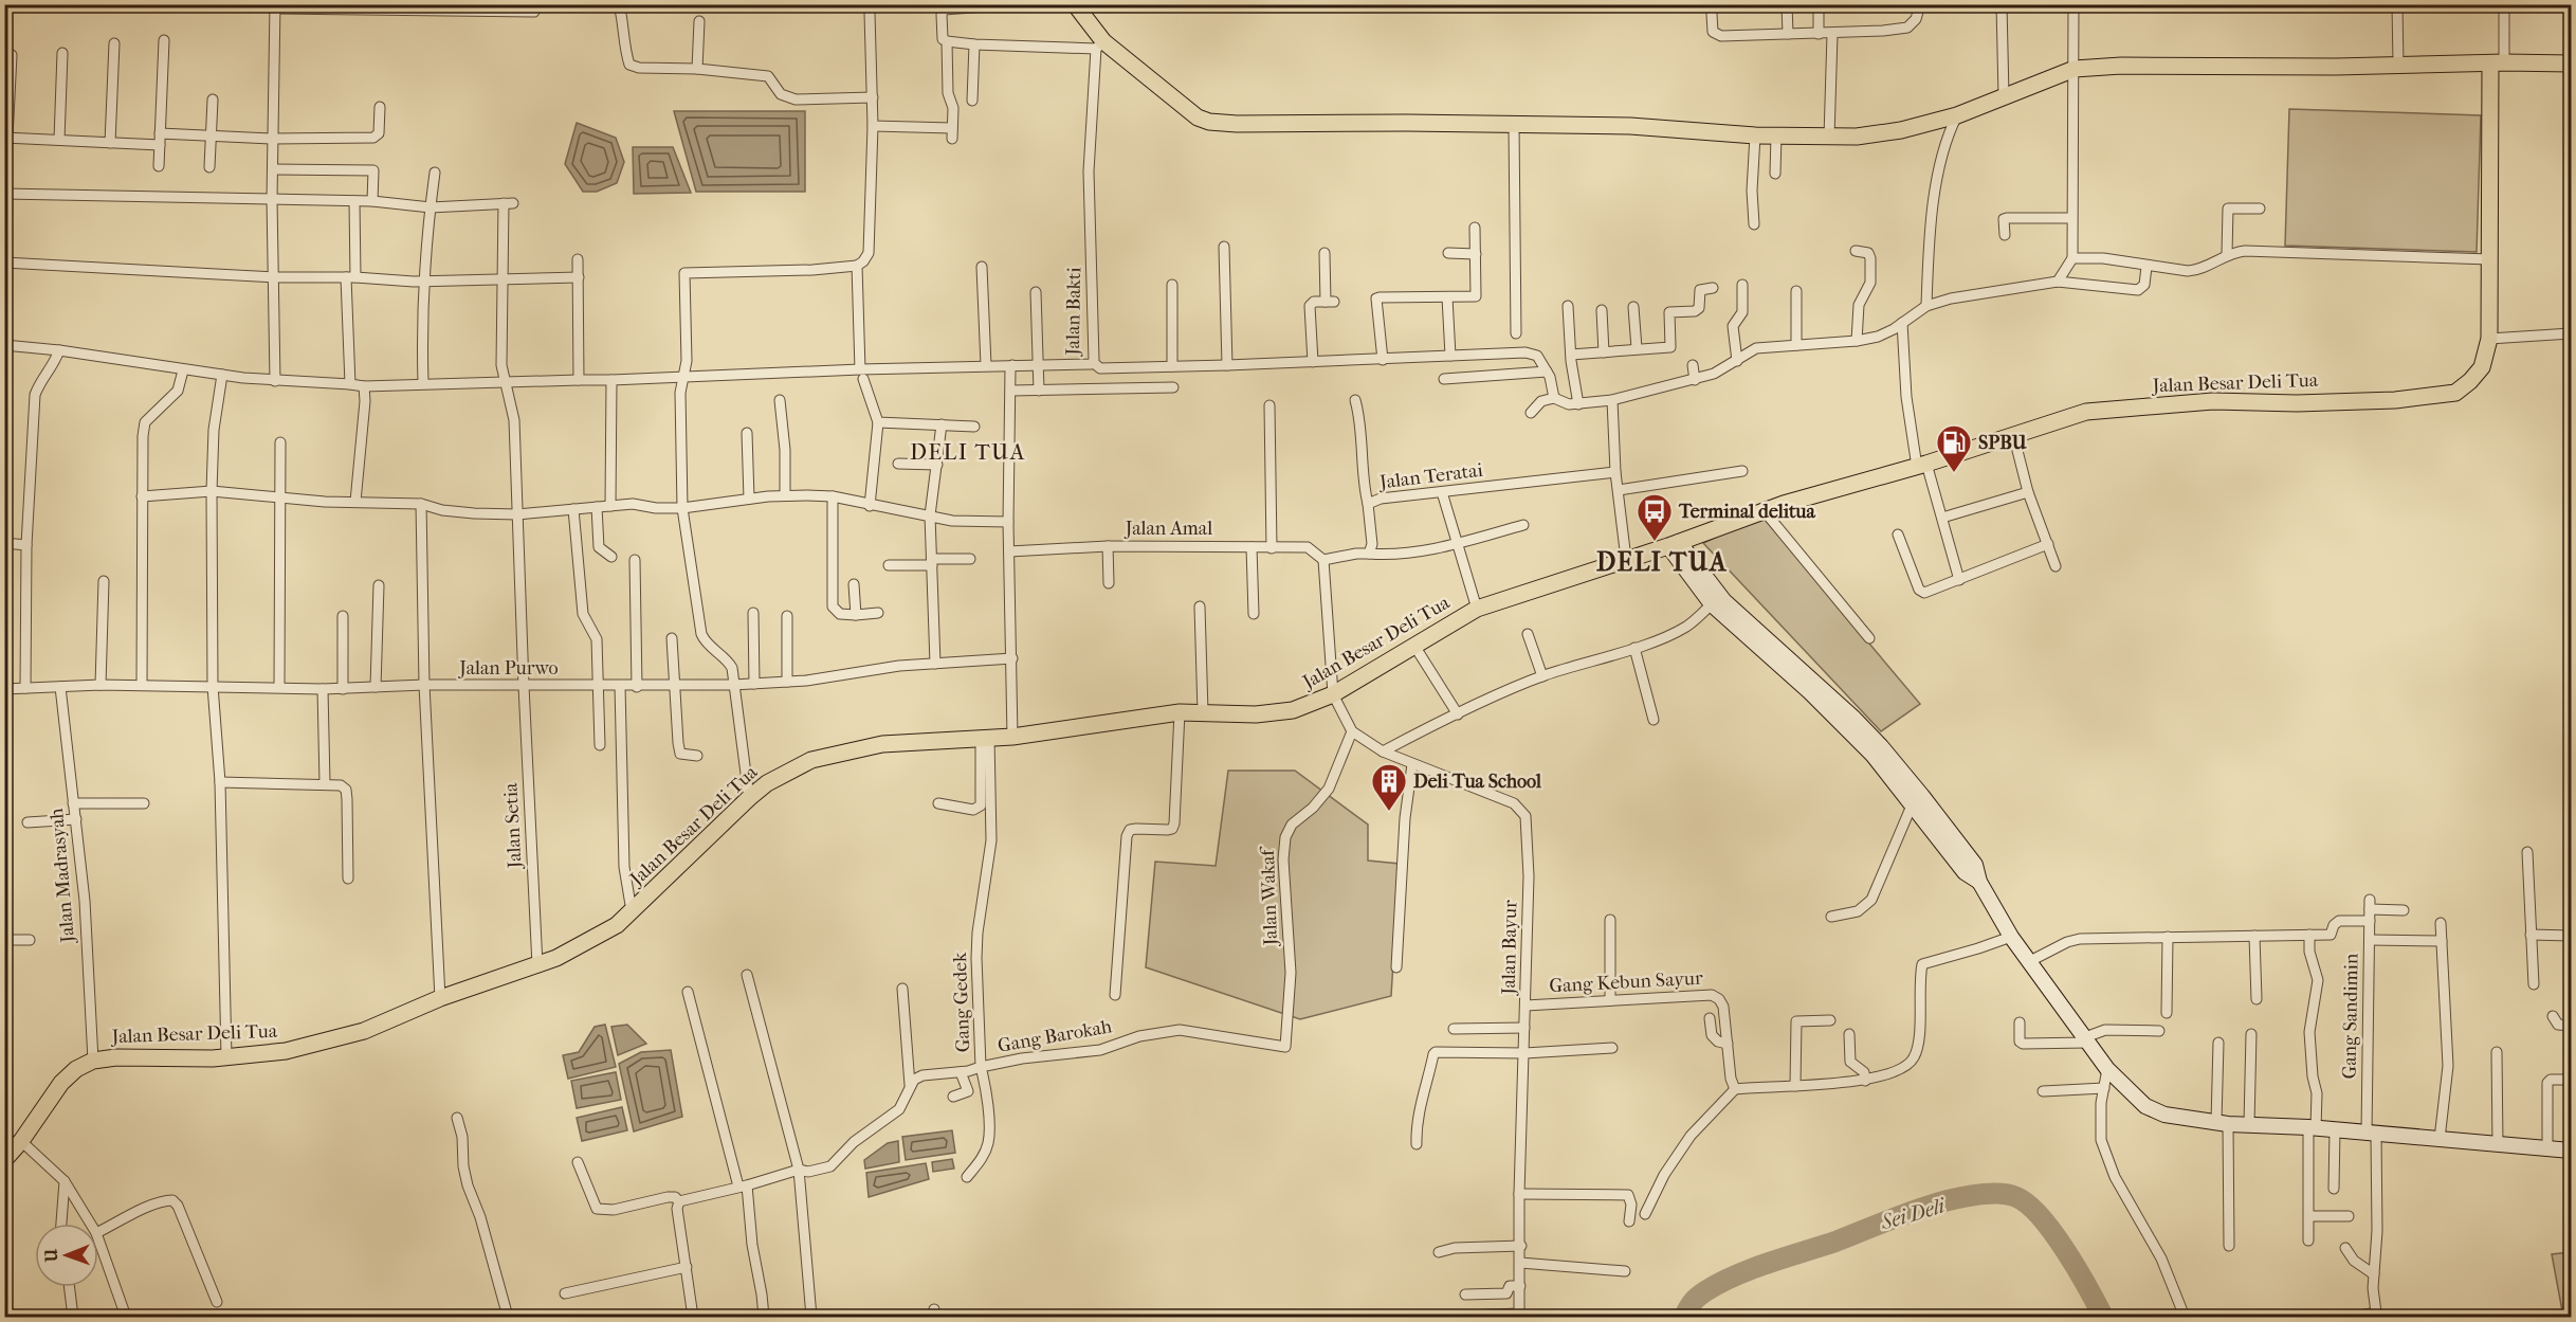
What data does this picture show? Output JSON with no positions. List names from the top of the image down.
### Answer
{
  "streets": {
    "main road": ["Jalan Besar Deli Tua"],
    "street": [
      "Jalan Bakti",
      "Jalan Teratai",
      "Jalan Amal",
      "Jalan Purwo",
      "Jalan Setia",
      "Jalan Madrasyah",
      "Jalan Wakaf",
      "Jalan Bayur",
      "Gang Kebun Sayur",
      "Gang Gedek",
      "Gang Sandimin",
      "Gang Barokah"
    ]
  },
  "crossings": [
    ["Jalan Bakti", "Jalan Setia"],
    ["Jalan Besar Deli Tua", "Jalan Setia"],
    ["Jalan Besar Deli Tua", "Jalan Madrasyah"],
    ["Jalan Besar Deli Tua", "Jalan Bayur"],
    ["Jalan Besar Deli Tua", "Gang Gedek"],
    ["Jalan Purwo", "Jalan Setia"],
    ["Jalan Purwo", "Jalan Madrasyah"],
    ["Jalan Wakaf", "Jalan Bayur"],
    ["Jalan Wakaf", "Gang Barokah"],
    ["Jalan Bayur", "Gang Kebun Sayur"],
    ["Gang Gedek", "Gang Barokah"]
  ],
  "districts": ["DELI TUA", "DELI TUA"],
  "water": ["Sei Deli"],
  "places": {
    "fuel station": ["SPBU"],
    "bus stop": ["Terminal delitua"],
    "building": ["Deli Tua School"]
  },
  "north": "left"
}
